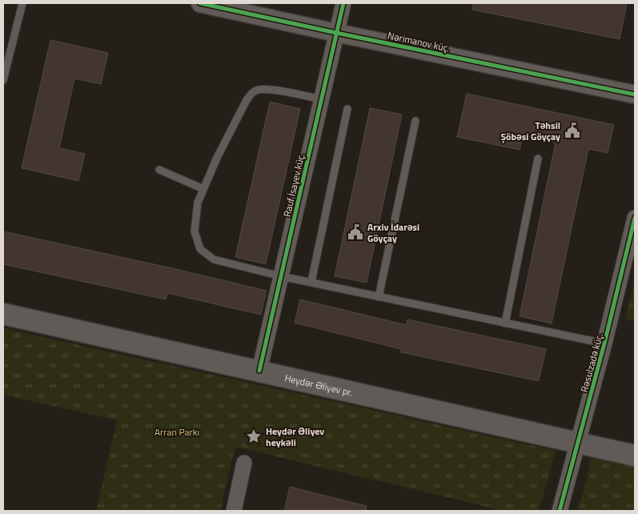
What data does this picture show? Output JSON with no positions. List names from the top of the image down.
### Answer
{
  "streets": {
    "main road": ["Heydər Əliyev pr."],
    "street": ["Nərimanov küç.", "Rauf İsayev küç.", "Rəsulzadə küç."]
  },
  "crossings": [
    ["Nərimanov küç.", "Rauf İsayev küç."],
    ["Rauf İsayev küç.", "Heydər Əliyev pr."],
    ["Rəsulzadə küç.", "Heydər Əliyev pr."]
  ],
  "parks": ["Arran Parkı"],
  "places": {
    "public building": ["Təhsil Şöbəsi Göyçay", "Arxiv İdarəsi Göyçay"],
    "place": ["Heydər Əliyev heykəli"]
  }
}
